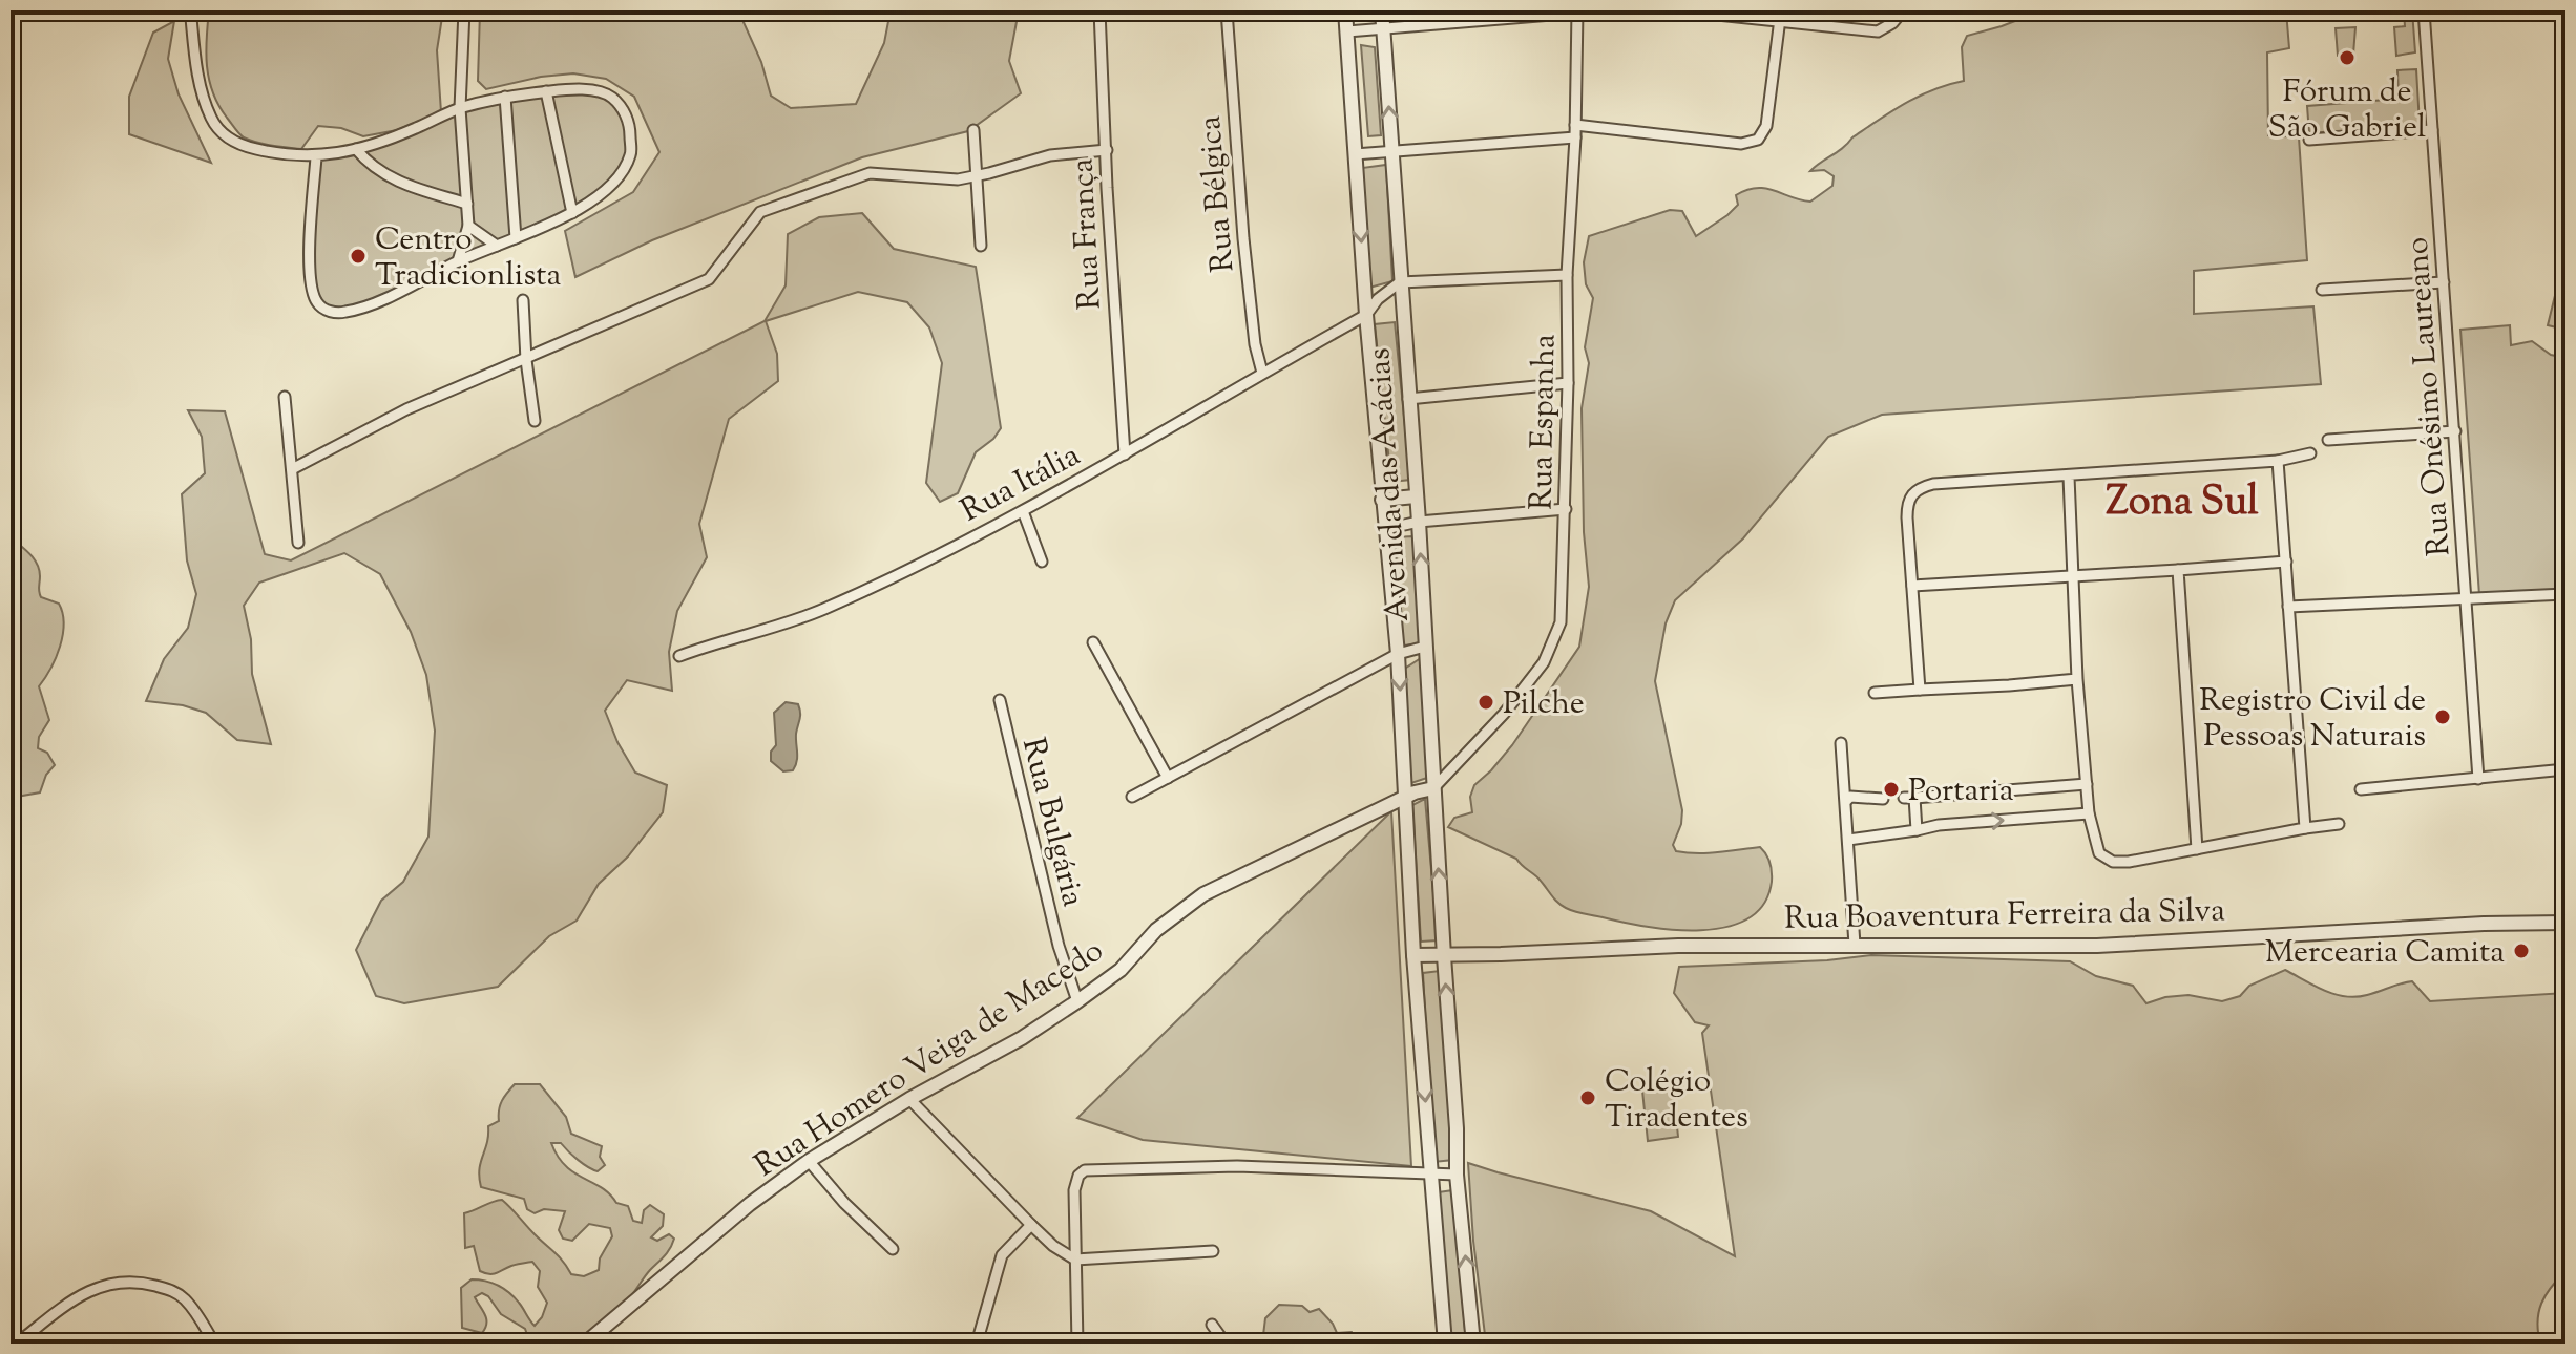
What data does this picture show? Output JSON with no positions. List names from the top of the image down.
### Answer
{
  "streets": {
    "street": [
      "Rua Bélgica",
      "Rua França",
      "Rua Onésimo Laureano",
      "Rua Espanha",
      "Rua Itália",
      "Avenida das Acácias",
      "Rua Bulgária",
      "Rua Boaventura Ferreira da Silva",
      "Rua Homero Veiga de Macedo"
    ]
  },
  "crossings": [
    ["Rua Bélgica", "Rua Itália"],
    ["Rua França", "Rua Itália"],
    ["Rua Espanha", "Avenida das Acácias"],
    ["Rua Espanha", "Rua Homero Veiga de Macedo"],
    ["Rua Itália", "Avenida das Acácias"],
    ["Avenida das Acácias", "Rua Boaventura Ferreira da Silva"],
    ["Avenida das Acácias", "Rua Homero Veiga de Macedo"],
    ["Rua Bulgária", "Rua Homero Veiga de Macedo"]
  ],
  "districts": ["Zona Sul"],
  "places": [
    "Fórum de São Gabriel",
    "Centro Tradicionlista",
    "Pilche",
    "Registro Civil de Pessoas Naturais",
    "Portaria",
    "Mercearia Camita",
    "Colégio Tiradentes"
  ]
}
